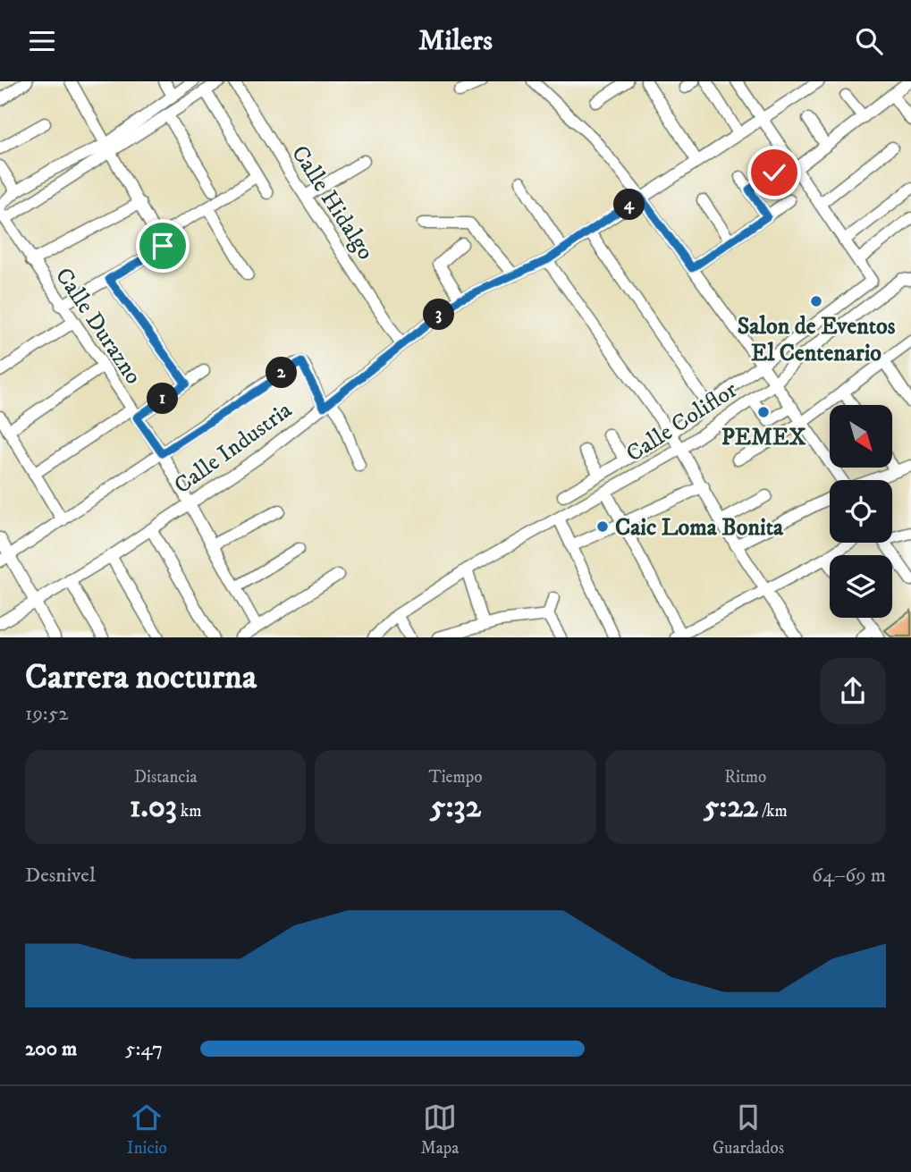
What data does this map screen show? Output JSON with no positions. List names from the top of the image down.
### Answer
{
  "streets": {
    "street": [
      "Calle Hidalgo",
      "Calle Durazno",
      "Calle Coliflor",
      "Calle Industria"
    ]
  },
  "crossings": [
    ["Calle Hidalgo", "Calle Industria"],
    ["Calle Durazno", "Calle Industria"]
  ],
  "places": ["Salon de Eventos El Centenario", "PEMEX", "Caic Loma Bonita"],
  "north": "bottom right",
  "page": {
    "header": "Milers",
    "pins": [
      "4",
      "3",
      "2",
      "1"
    ],
    "heading": ["Carrera nocturna", "19:52"],
    "stats": [
      ["Distancia", "1.03 km"],
      ["Tiempo", "5:32"],
      ["Ritmo", "5:22 /km"]
    ],
    "chart": ["Desnivel", "64–69 m"],
    "list": [
      {
        "name": "200 m",
        "note": "5:47"
      }
    ],
    "tabs": ["Inicio", "Mapa", "Guardados"]
  }
}
